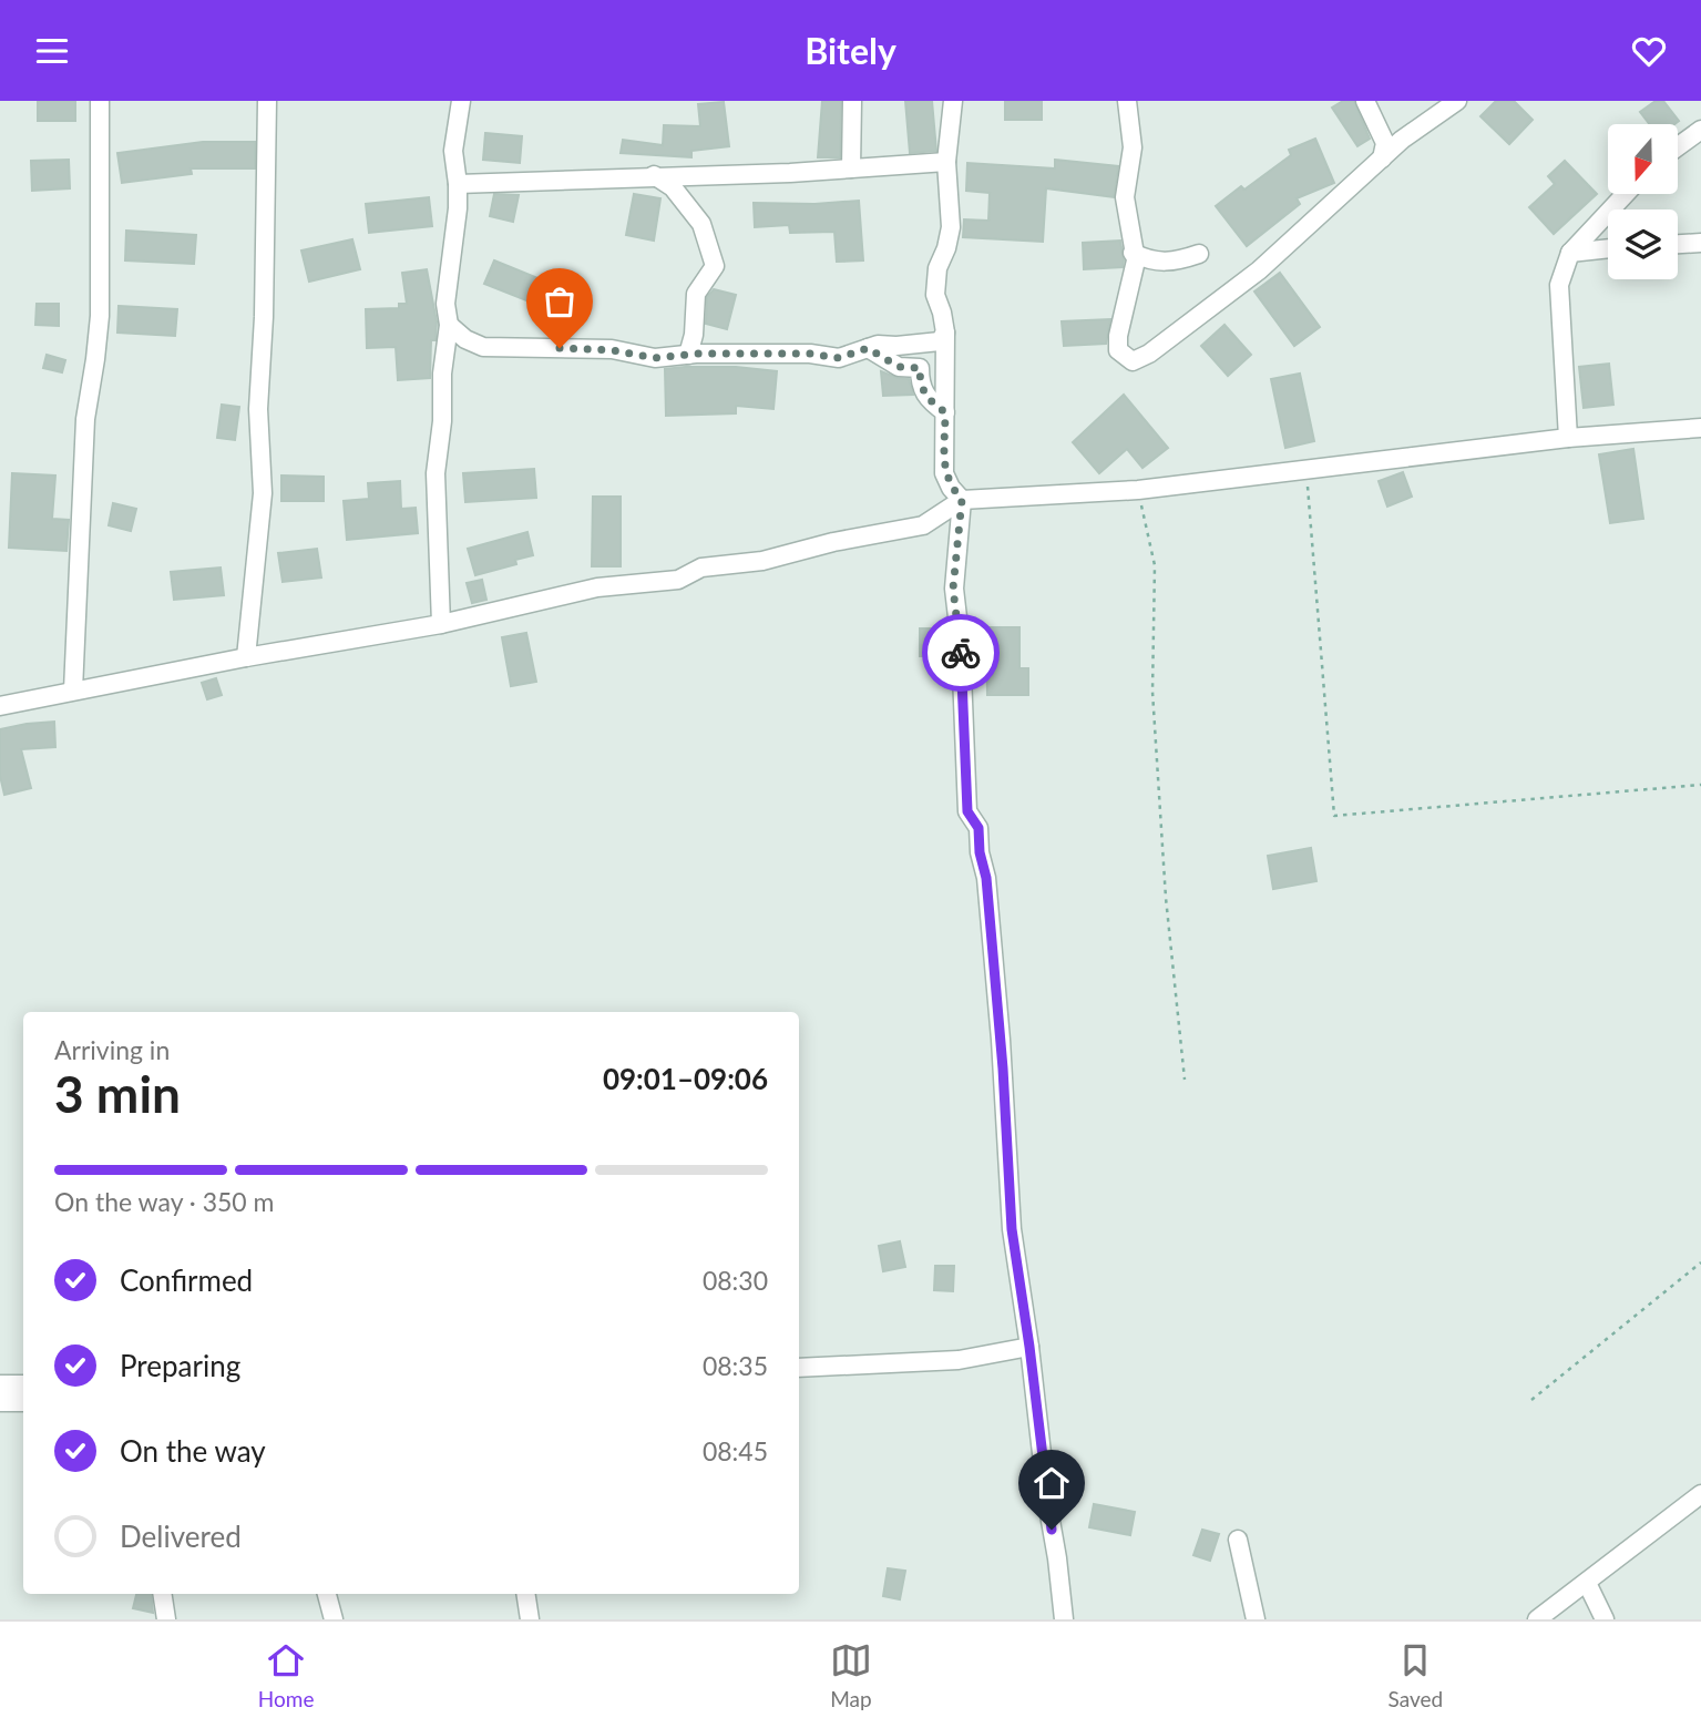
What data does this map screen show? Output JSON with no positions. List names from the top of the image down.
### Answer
{
  "north": "bottom",
  "page": {
    "header": "Bitely",
    "heading": ["3 min", "Arriving in", "09:01–09:06"],
    "bar": "On the way · 350 m",
    "list": [
      ["Confirmed", "08:30"],
      ["Preparing", "08:35"],
      ["On the way", "08:45"],
      "Delivered"
    ],
    "tabs": ["Home", "Map", "Saved"]
  }
}
